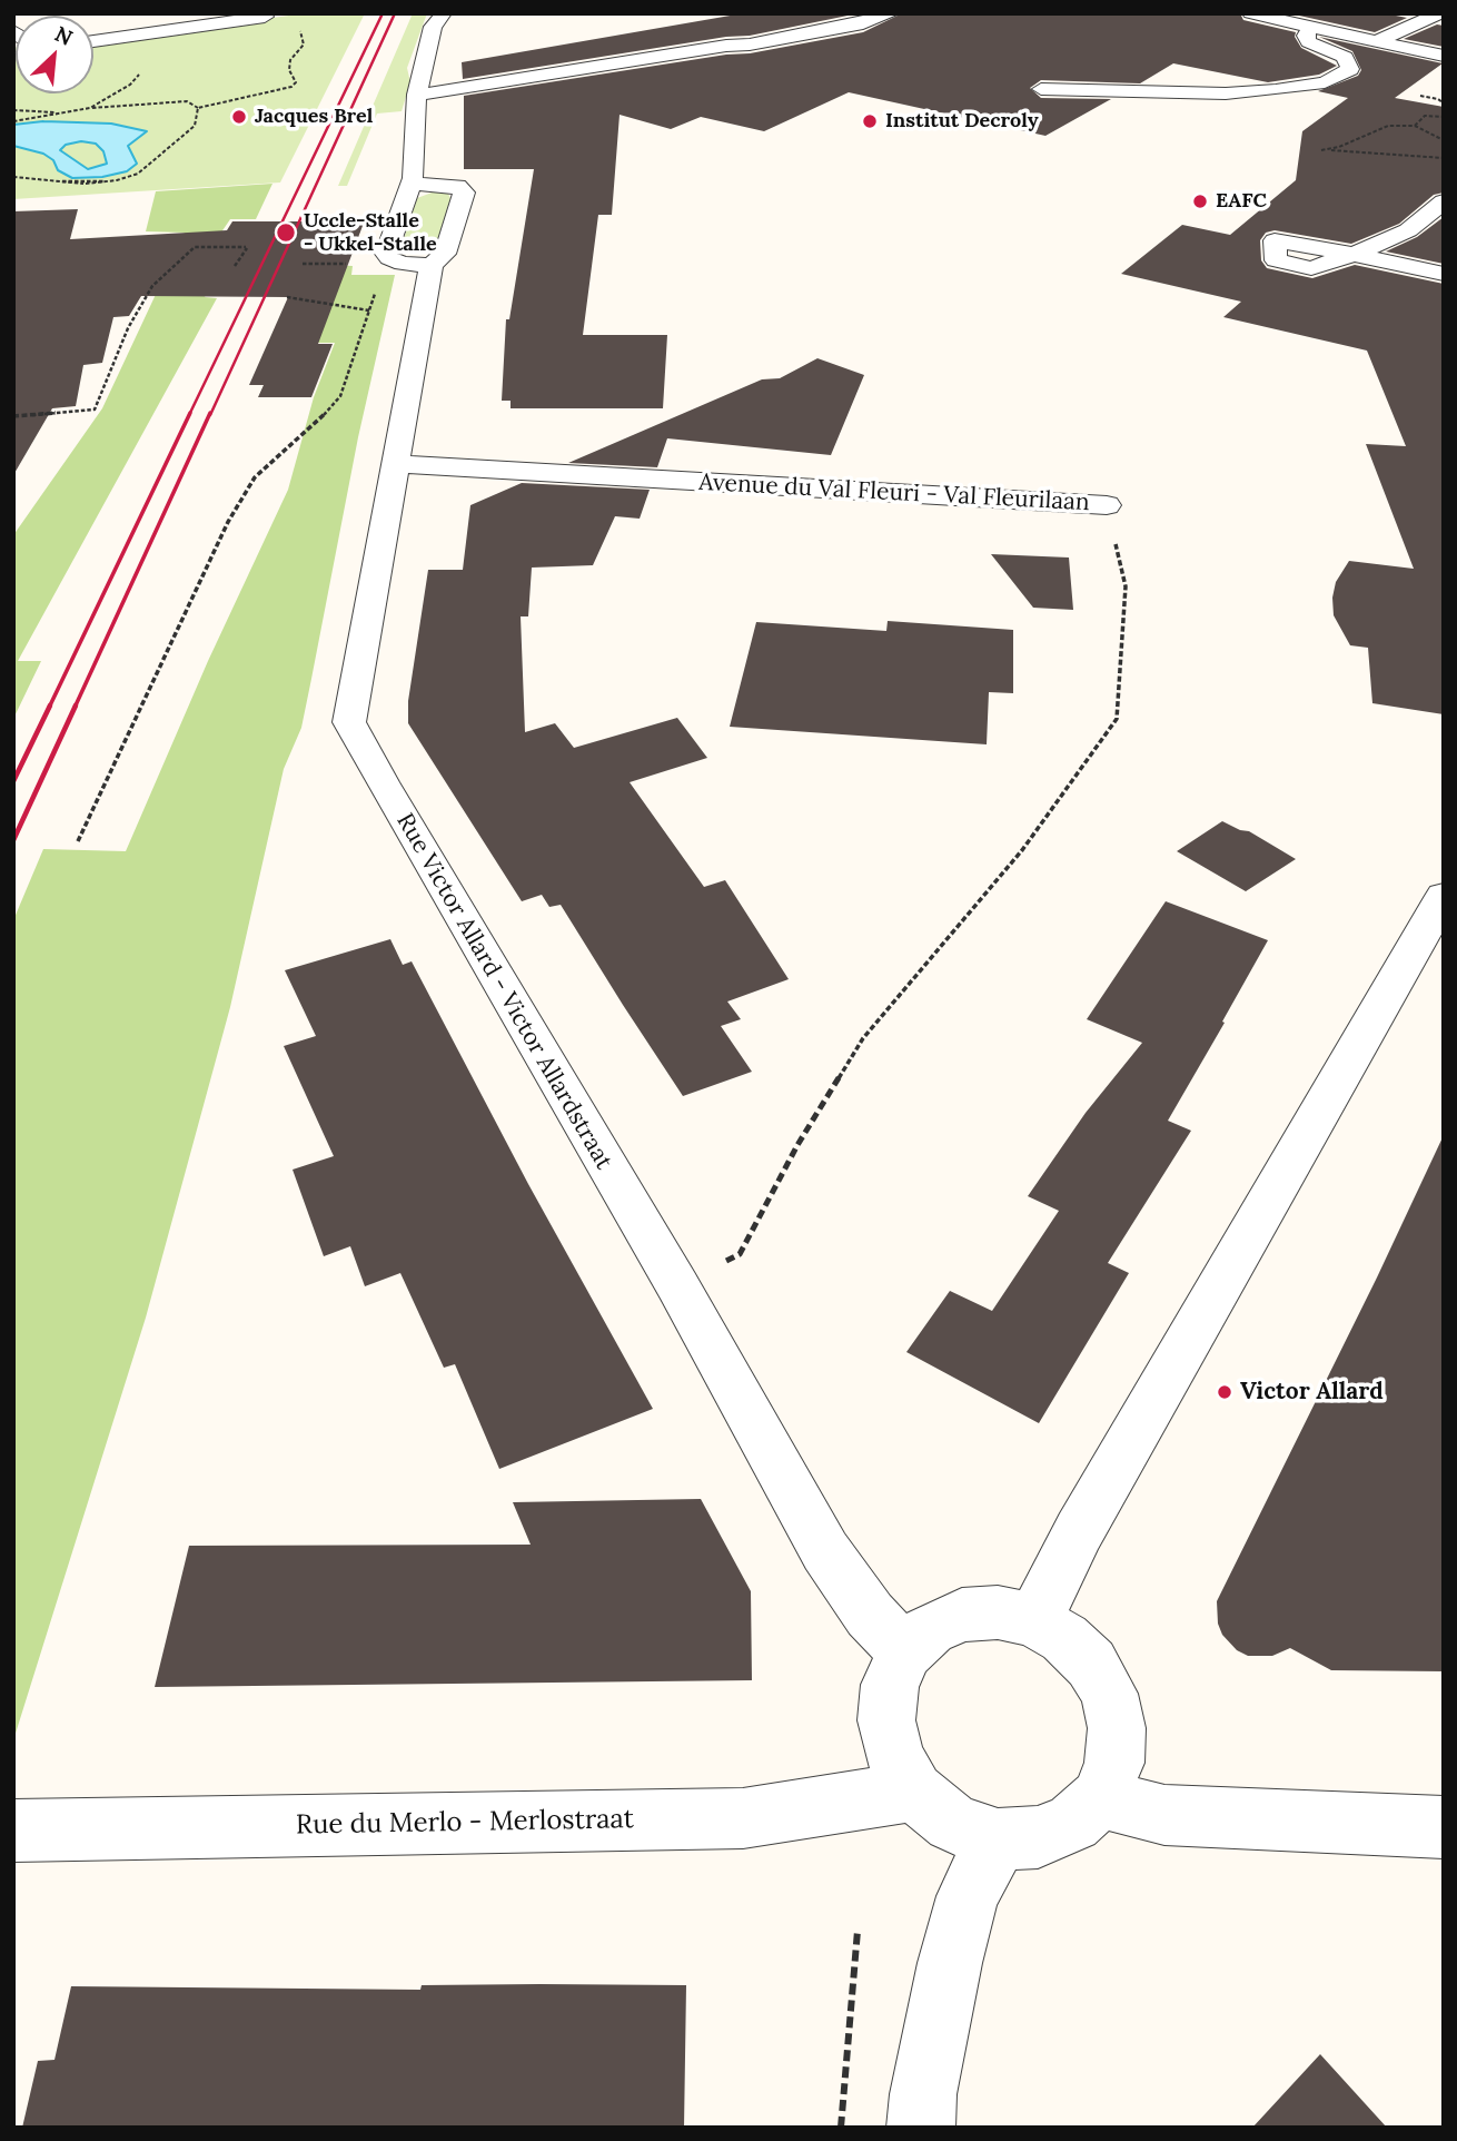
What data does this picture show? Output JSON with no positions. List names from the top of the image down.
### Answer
{
  "streets": {
    "street": ["Avenue du Val Fleuri - Val Fleurilaan", "Rue Victor Allard - Victor Allardstraat", "Rue du Merlo - Merlostraat"]
  },
  "crossings": [
    ["Avenue du Val Fleuri - Val Fleurilaan", "Rue Victor Allard - Victor Allardstraat"],
    ["Rue Victor Allard - Victor Allardstraat", "Rue du Merlo - Merlostraat"]
  ],
  "places": [
    "Jacques Brel",
    "Institut Decroly",
    "EAFC",
    "Uccle-Stalle - Ukkel-Stalle",
    "Victor Allard"
  ],
  "north": "top right"
}
